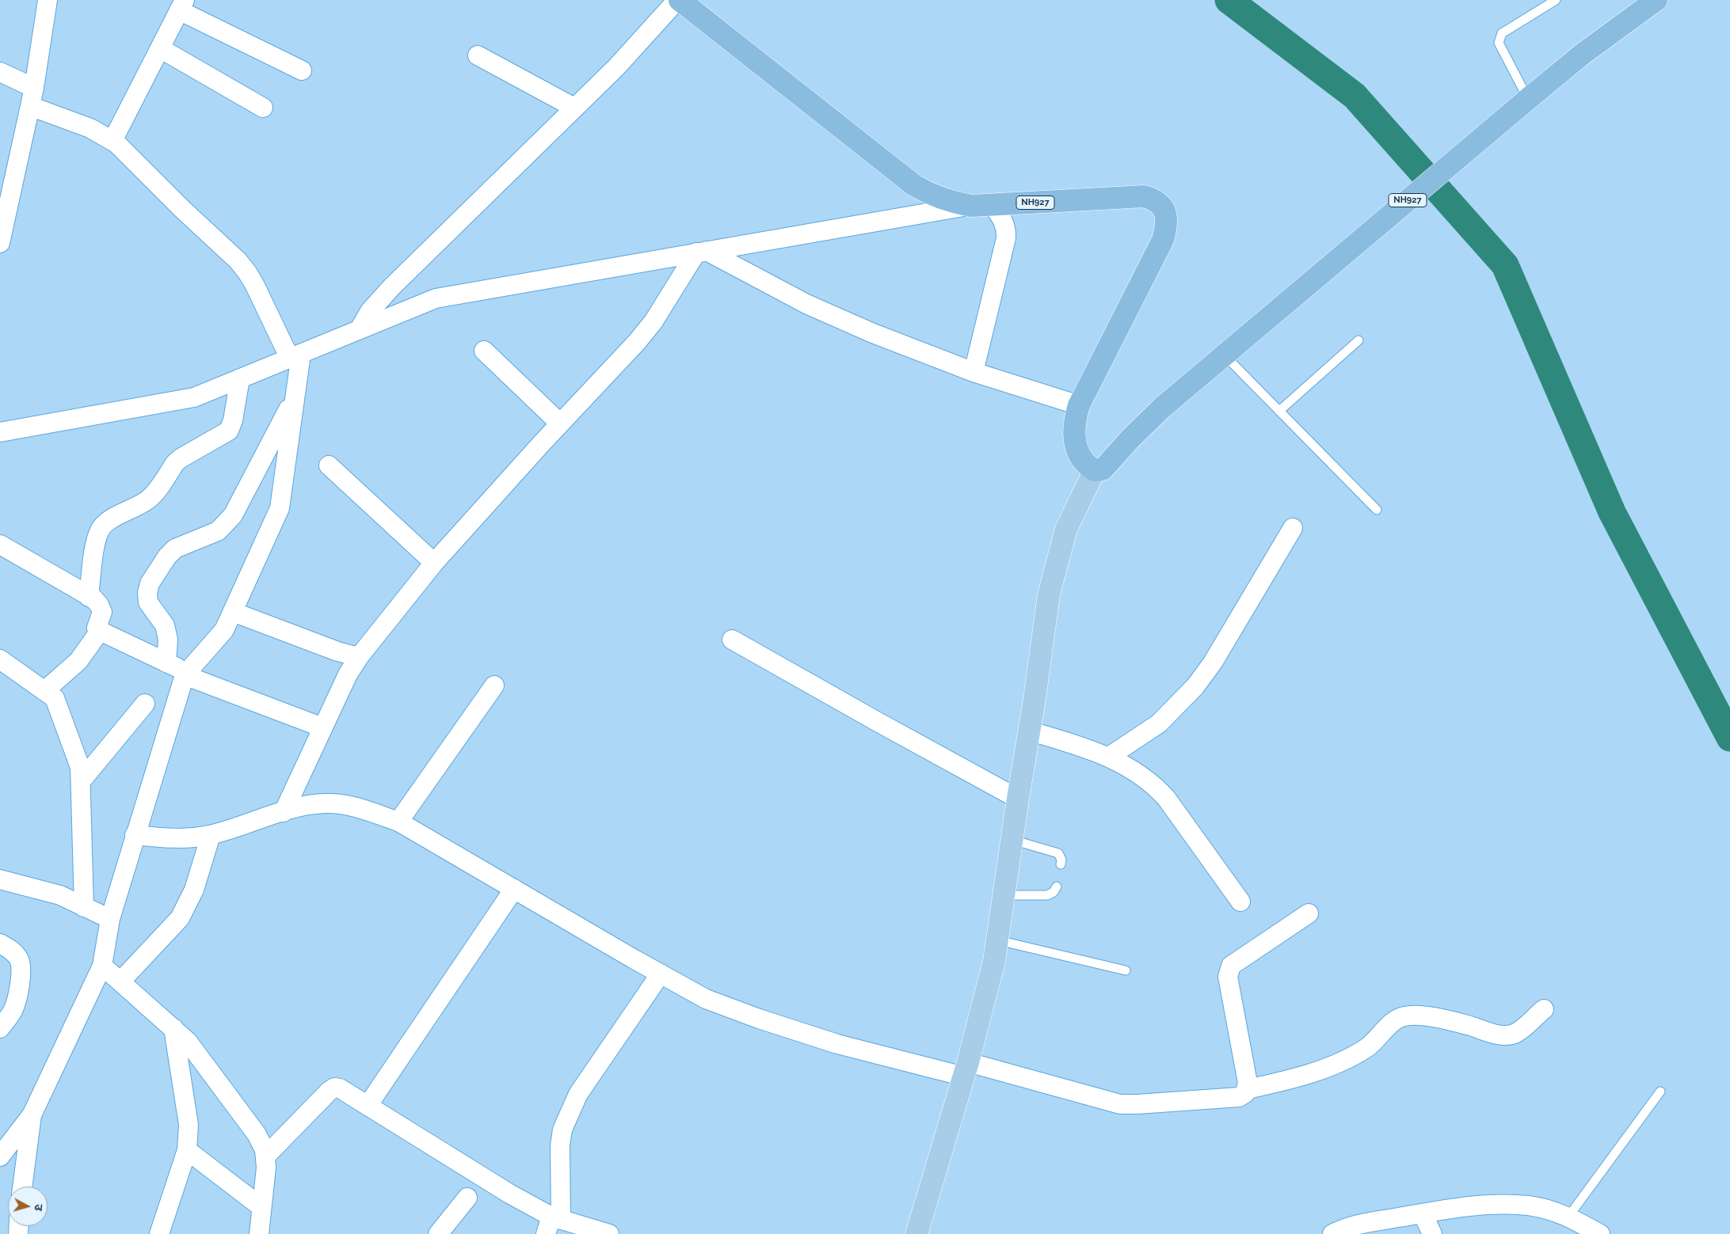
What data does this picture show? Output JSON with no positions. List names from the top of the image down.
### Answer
{
  "streets": {
    "highway": ["NH927"]
  },
  "north": "right"
}
